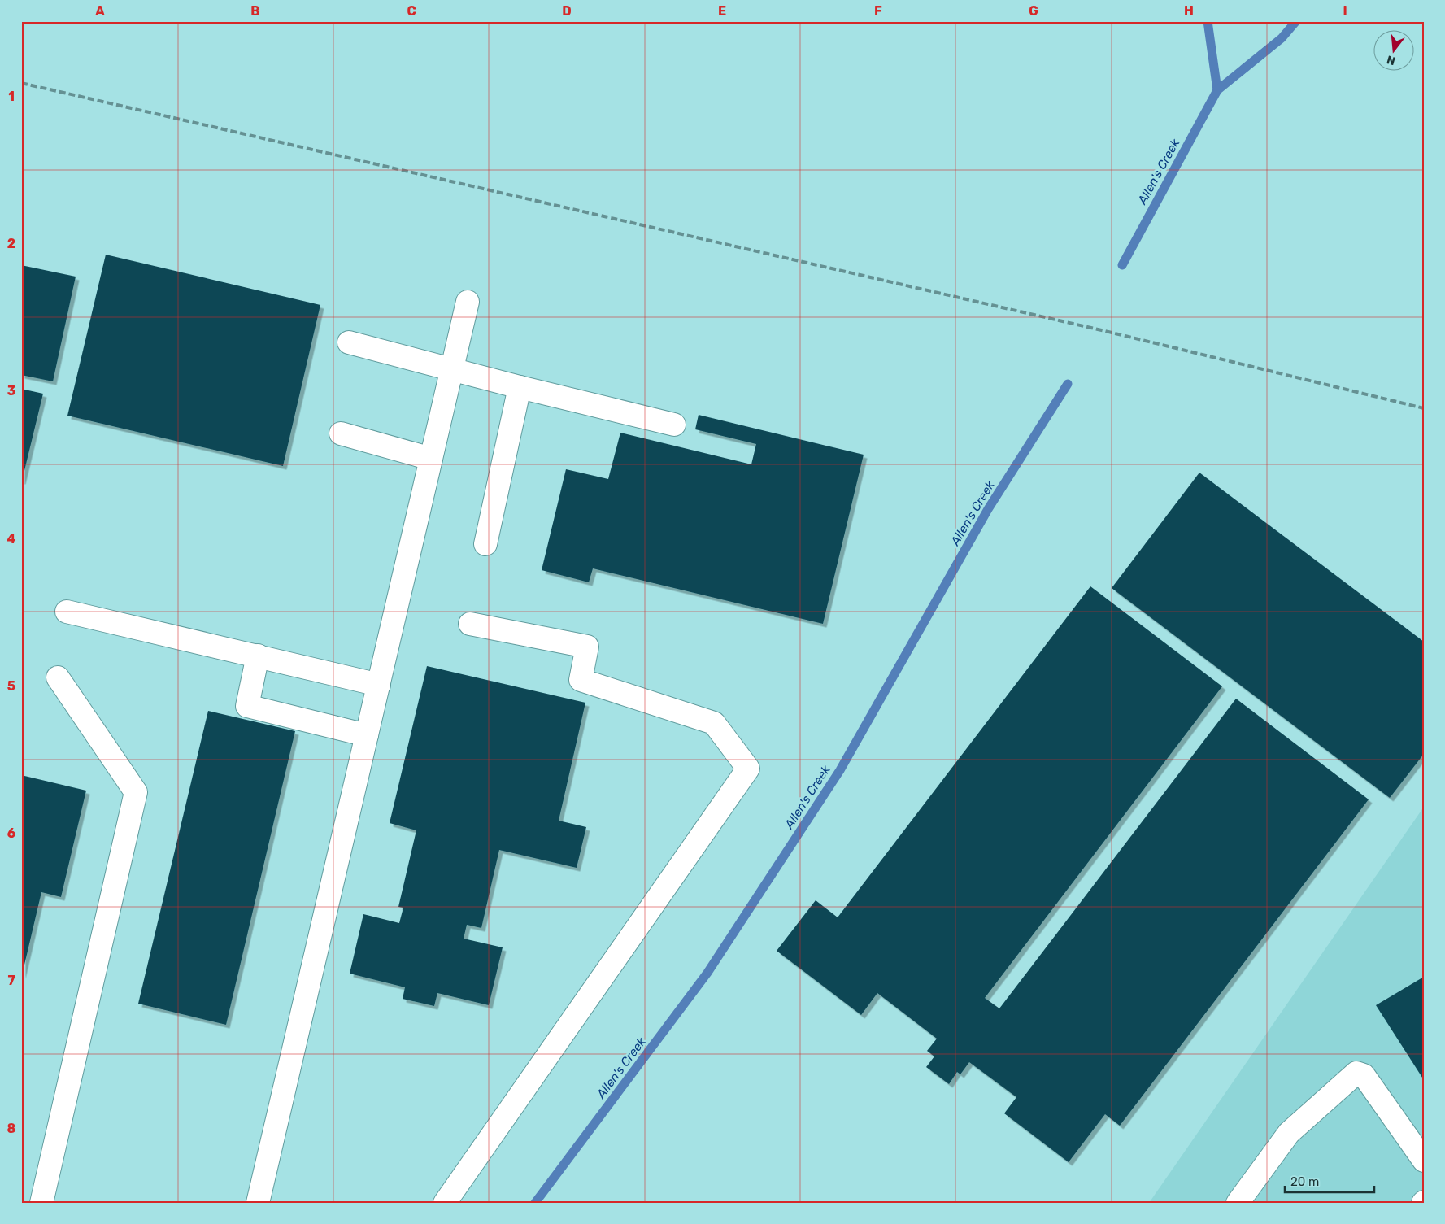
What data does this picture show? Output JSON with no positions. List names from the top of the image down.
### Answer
{
  "water": ["Allen's Creek"],
  "scale_bar": "20 m",
  "north": "bottom",
  "grid": {
    "columns": [
      "A",
      "B",
      "C",
      "D",
      "E",
      "F",
      "G",
      "H",
      "I"
    ],
    "rows": [
      "1",
      "2",
      "3",
      "4",
      "5",
      "6",
      "7",
      "8"
    ]
  }
}
